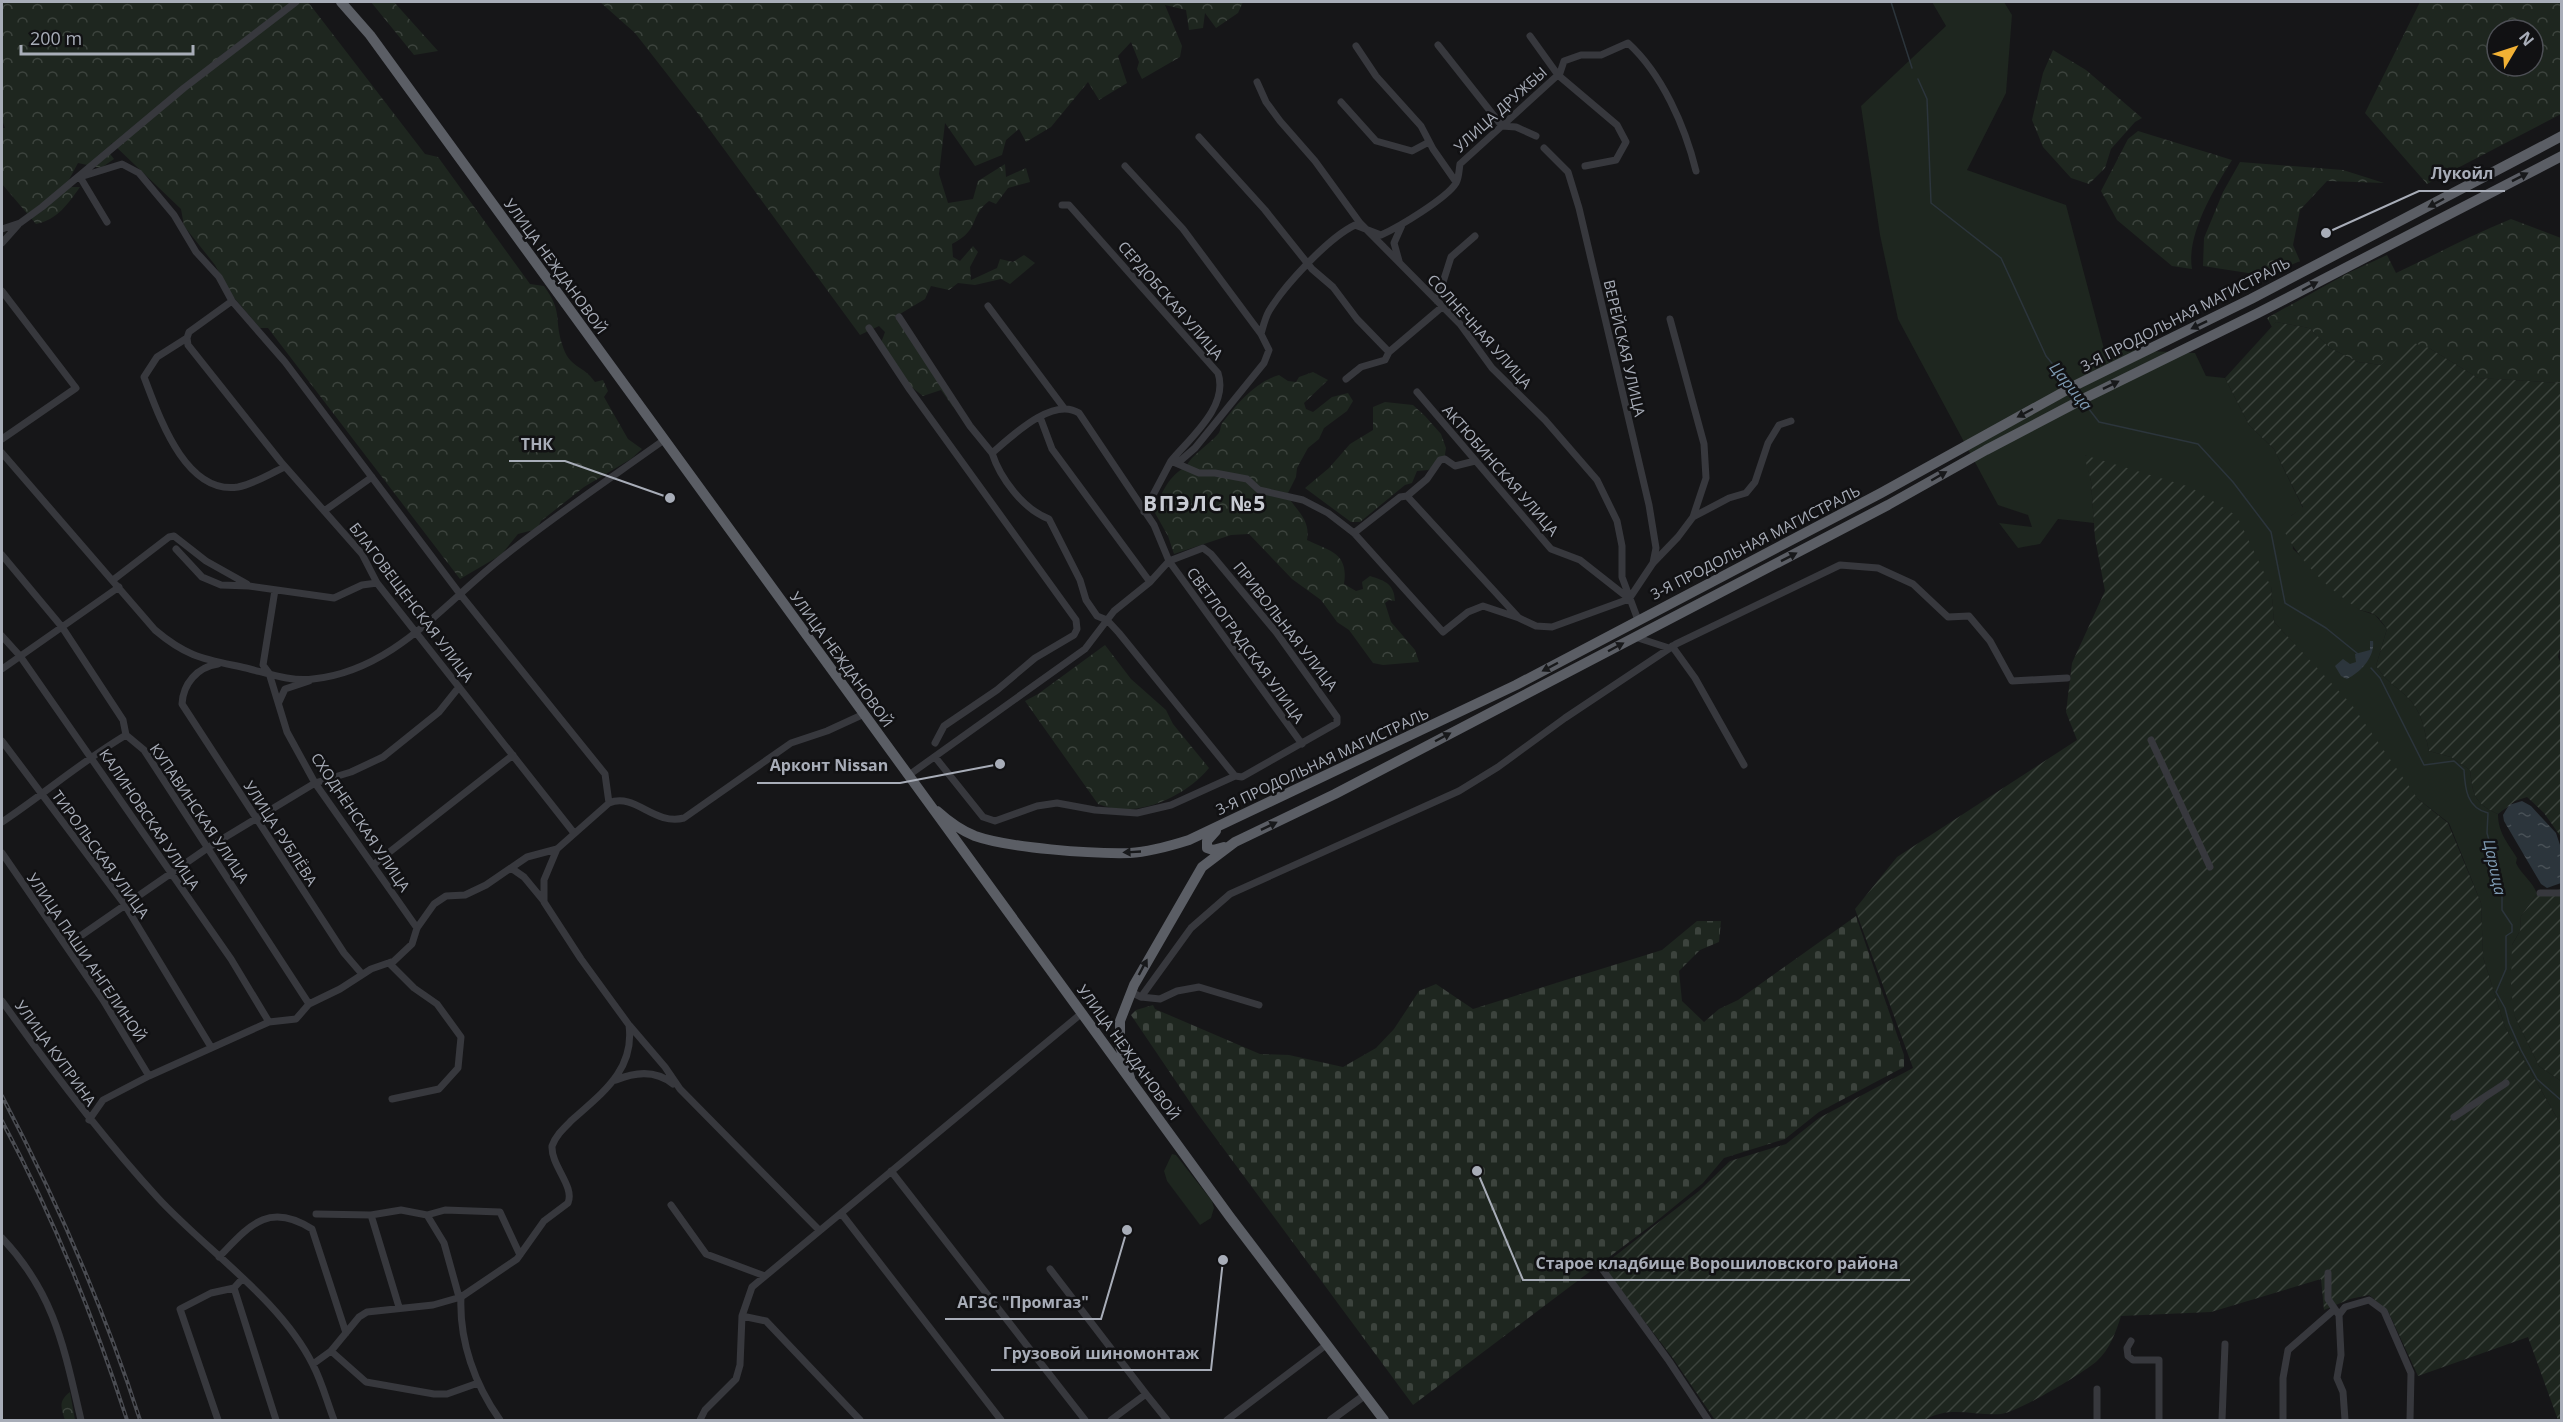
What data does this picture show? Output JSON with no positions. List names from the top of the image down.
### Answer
{
  "streets": {
    "highway": ["УЛИЦА НЕЖДАНОВОЙ", "3-Я ПРОДОЛЬНАЯ МАГИСТРАЛЬ"],
    "street": [
      "УЛИЦА ДРУЖБЫ",
      "СЕРДОБСКАЯ УЛИЦА",
      "СОЛНЕЧНАЯ УЛИЦА",
      "ВЕРЕЙСКАЯ УЛИЦА",
      "АКТЮБИНСКАЯ УЛИЦА",
      "БЛАГОВЕЩЕНСКАЯ УЛИЦА",
      "ПРИВОЛЬНАЯ УЛИЦА",
      "СВЕТЛОГРАДСКАЯ УЛИЦА",
      "КУПАВИНСКАЯ УЛИЦА",
      "КАЛИНОВСКАЯ УЛИЦА",
      "СХОДНЕНСКАЯ УЛИЦА",
      "УЛИЦА РУБЛЁВА",
      "ТИРОЛЬСКАЯ УЛИЦА",
      "УЛИЦА ПАШИ АНГЕЛИНОЙ",
      "УЛИЦА КУПРИНА"
    ]
  },
  "crossings": [
    ["УЛИЦА ДРУЖБЫ", "СОЛНЕЧНАЯ УЛИЦА"],
    ["УЛИЦА НЕЖДАНОВОЙ", "3-Я ПРОДОЛЬНАЯ МАГИСТРАЛЬ"],
    ["3-Я ПРОДОЛЬНАЯ МАГИСТРАЛЬ", "СОЛНЕЧНАЯ УЛИЦА"],
    ["СОЛНЕЧНАЯ УЛИЦА", "АКТЮБИНСКАЯ УЛИЦА"],
    ["ПРИВОЛЬНАЯ УЛИЦА", "СВЕТЛОГРАДСКАЯ УЛИЦА"]
  ],
  "districts": ["ВПЭЛС №5"],
  "water": ["Царица"],
  "places": [
    "Лукойл",
    "ТНК",
    "Арконт Nissan",
    "Старое кладбище Ворошиловского района",
    "АГЗС \"Промгаз\"",
    "Грузовой шиномонтаж"
  ],
  "scale_bar": "200 m",
  "north": "top right"
}
